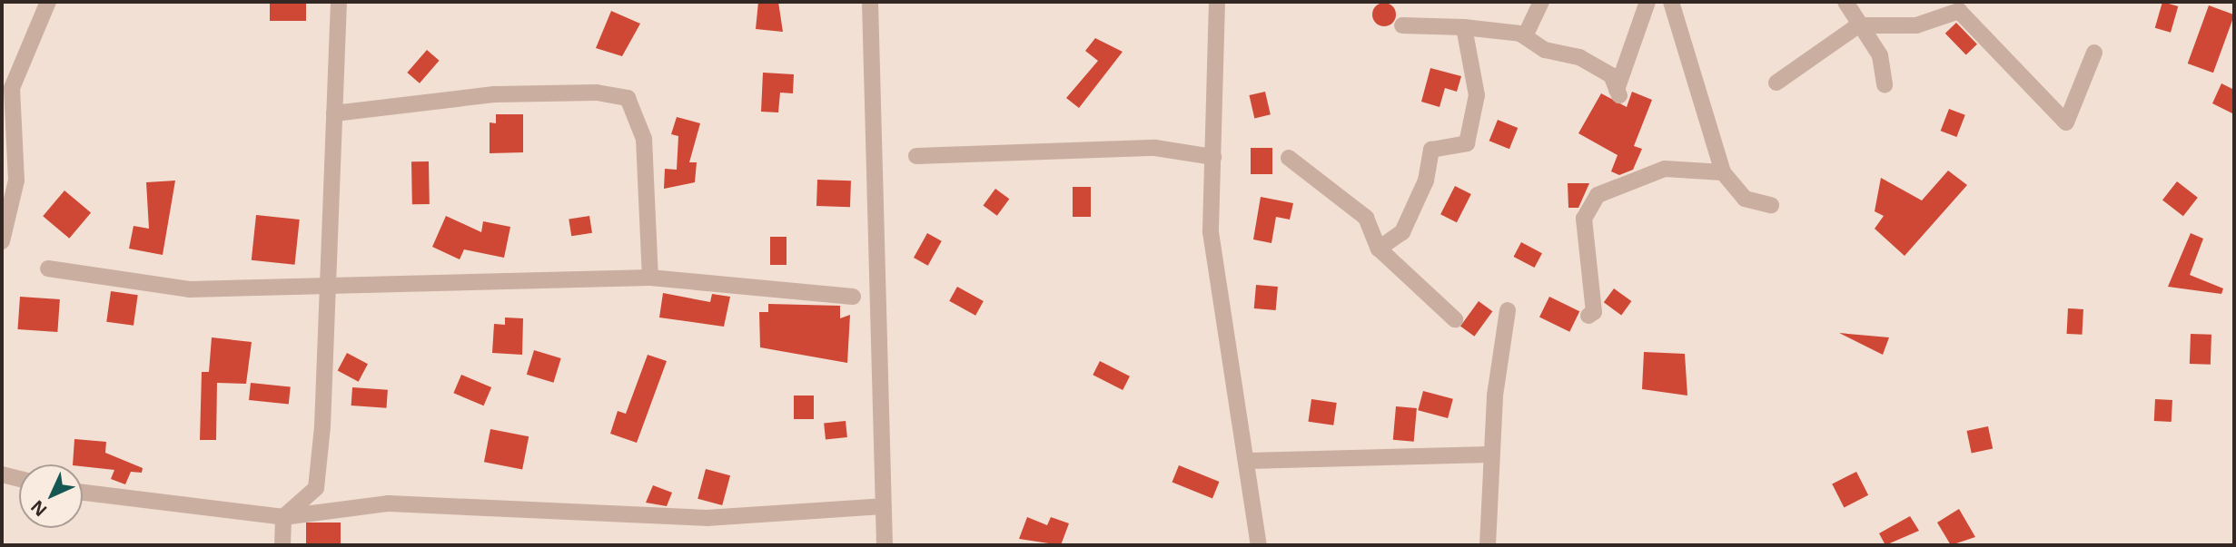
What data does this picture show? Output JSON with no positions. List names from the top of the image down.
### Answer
{
  "north": "bottom left"
}
